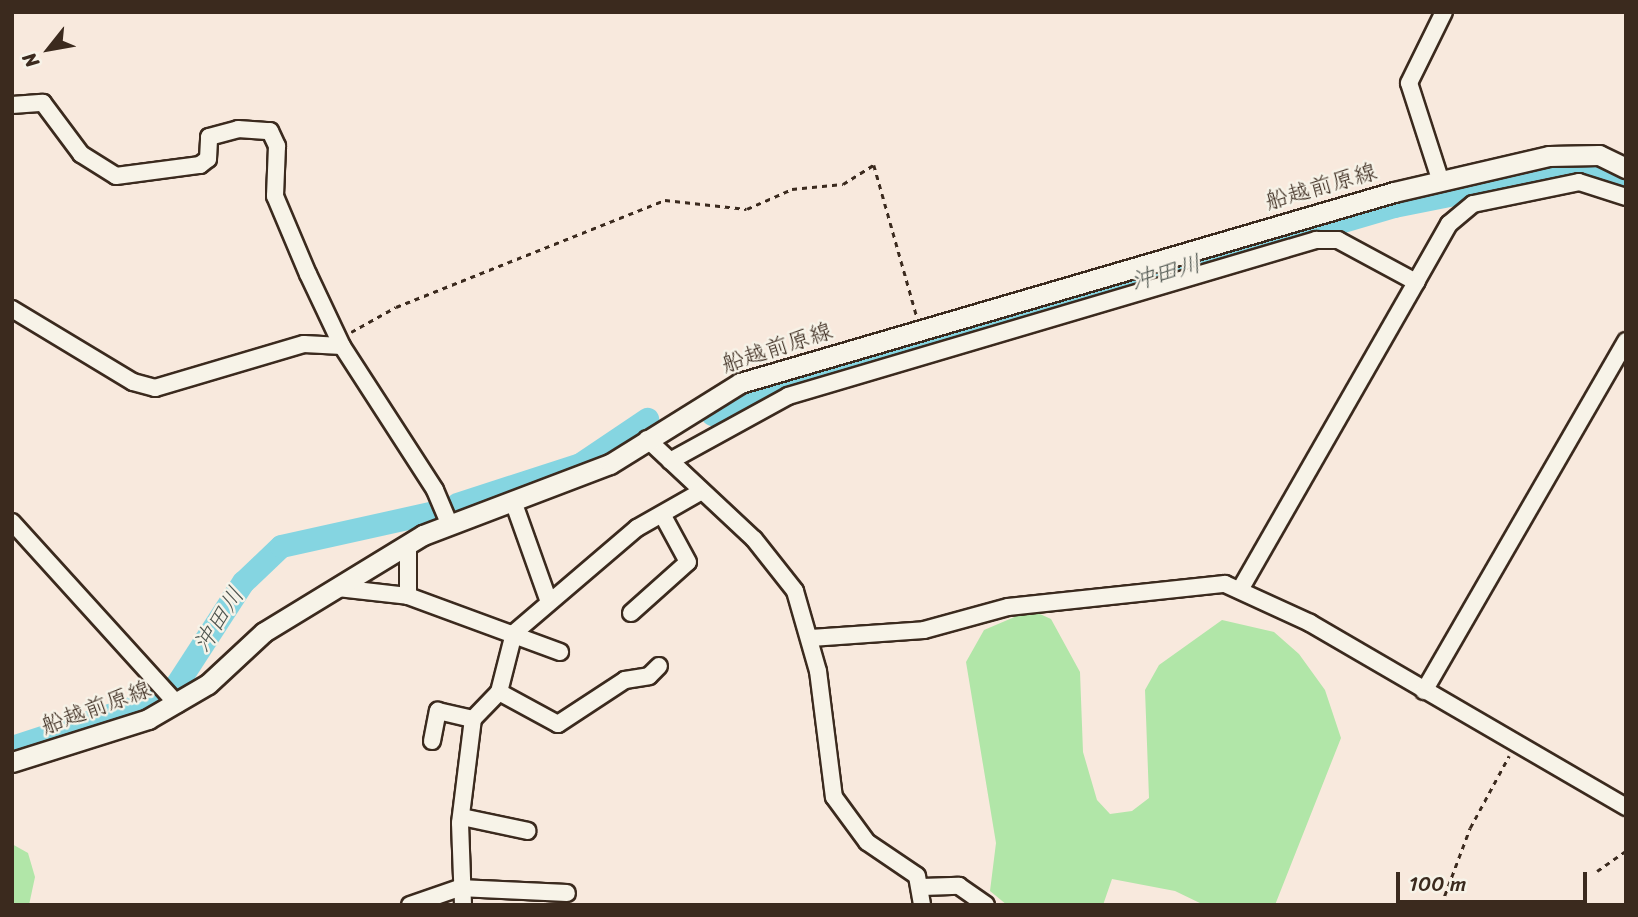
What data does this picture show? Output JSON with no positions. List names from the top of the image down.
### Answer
{
  "streets": {
    "main road": ["船越前原線"]
  },
  "water": ["沖田川"],
  "scale_bar": "100 m",
  "north": "bottom left"
}
